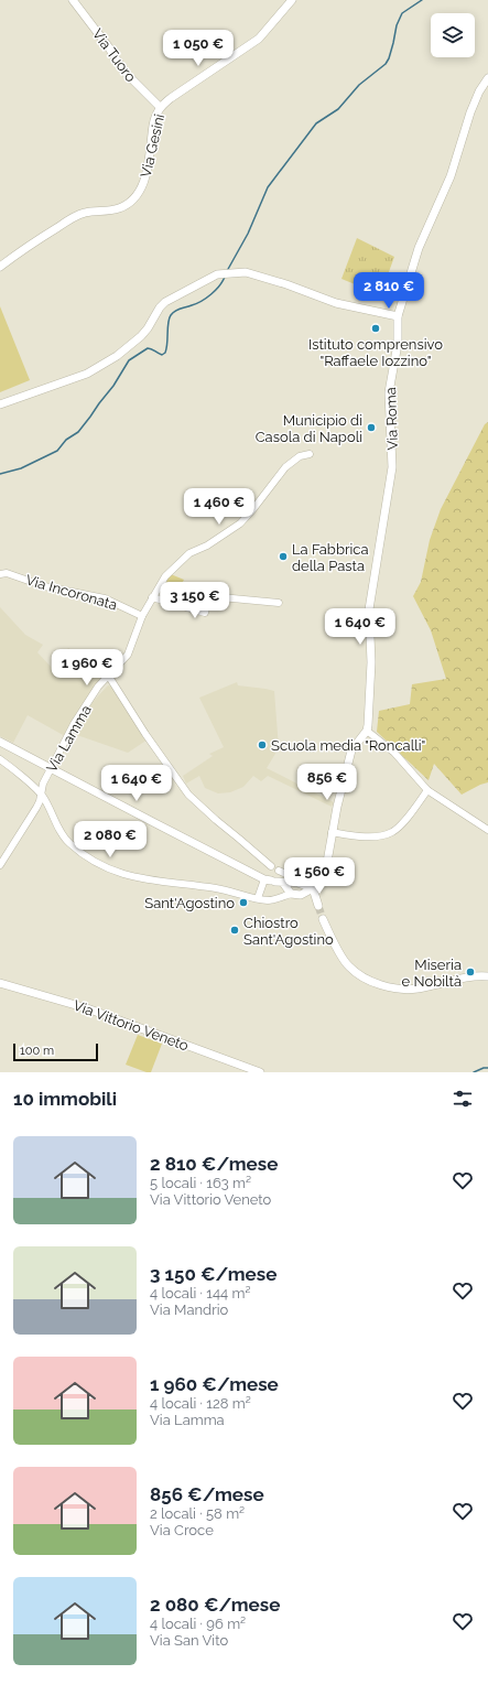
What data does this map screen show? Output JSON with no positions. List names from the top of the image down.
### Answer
{
  "streets": {
    "street": [
      "Via Tuoro",
      "Via Gesini",
      "Via Roma",
      "Via Incoronata",
      "Via Lamma",
      "Via Vittorio Veneto"
    ]
  },
  "crossings": [
    ["Via Tuoro", "Via Gesini"],
    ["Via Incoronata", "Via Lamma"]
  ],
  "places": [
    "Istituto comprensivo \"Raffaele Iozzino\"",
    "Municipio di Casola di Napoli",
    "La Fabbrica della Pasta",
    "Scuola media \"Roncalli\"",
    "Sant'Agostino",
    "Chiostro Sant'Agostino",
    "Miseria e Nobiltà"
  ],
  "scale_bar": "100 m",
  "page": {
    "price": [
      "1 050 €",
      "2 810 €",
      "1 460 €",
      "3 150 €",
      "1 640 €",
      "1 960 €",
      "856 €",
      "1 640 €",
      "2 080 €",
      "1 560 €"
    ],
    "scale": "100 m",
    "heading": "10 immobili",
    "list": [
      {
        "name": "2 810 €/mese",
        "note": "5 locali · 163 m² · Via Vittorio Veneto"
      },
      {
        "name": "3 150 €/mese",
        "note": "4 locali · 144 m² · Via Mandrio"
      },
      {
        "name": "1 960 €/mese",
        "note": "4 locali · 128 m² · Via Lamma"
      },
      {
        "name": "856 €/mese",
        "note": "2 locali · 58 m² · Via Croce"
      },
      {
        "name": "2 080 €/mese",
        "note": "4 locali · 96 m² · Via San Vito"
      }
    ]
  }
}
